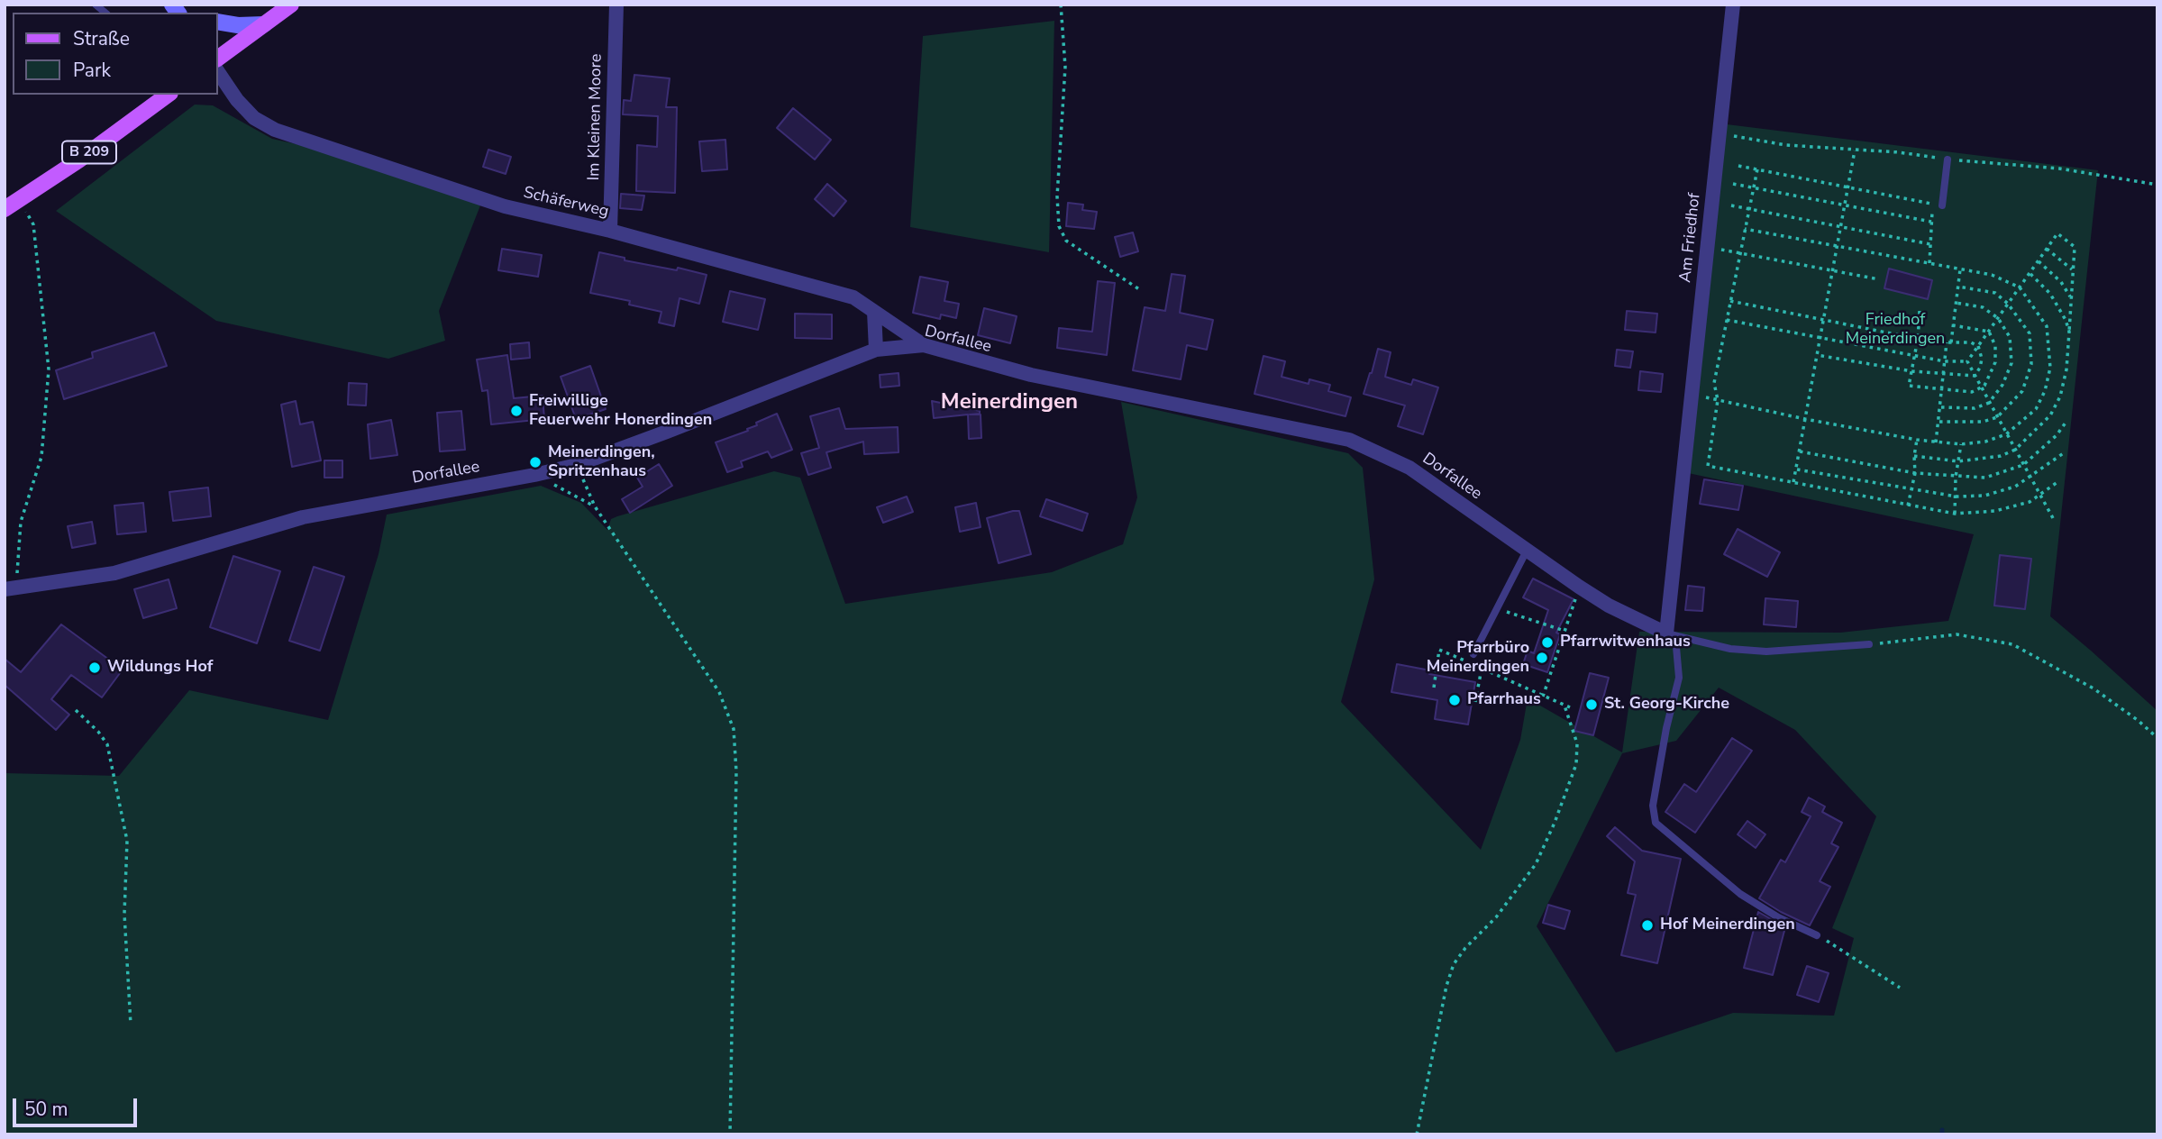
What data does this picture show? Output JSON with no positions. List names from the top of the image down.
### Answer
{
  "streets": {
    "main road": ["B 209"],
    "street": [
      "Im Kleinen Moore",
      "Schäferweg",
      "Am Friedhof",
      "Dorfallee"
    ]
  },
  "crossings": [
    ["Im Kleinen Moore", "Schäferweg"],
    ["Schäferweg", "Dorfallee"],
    ["Am Friedhof", "Dorfallee"]
  ],
  "districts": ["Meinerdingen"],
  "parks": ["Friedhof Meinerdingen"],
  "places": [
    "Freiwillige Feuerwehr Honerdingen",
    "Meinerdingen, Spritzenhaus",
    "Pfarrwitwenhaus",
    "Pfarrbüro Meinerdingen",
    "Wildungs Hof",
    "Pfarrhaus",
    "St. Georg-Kirche",
    "Hof Meinerdingen"
  ],
  "legend": ["Straße", "Park"],
  "scale_bar": "50 m"
}
